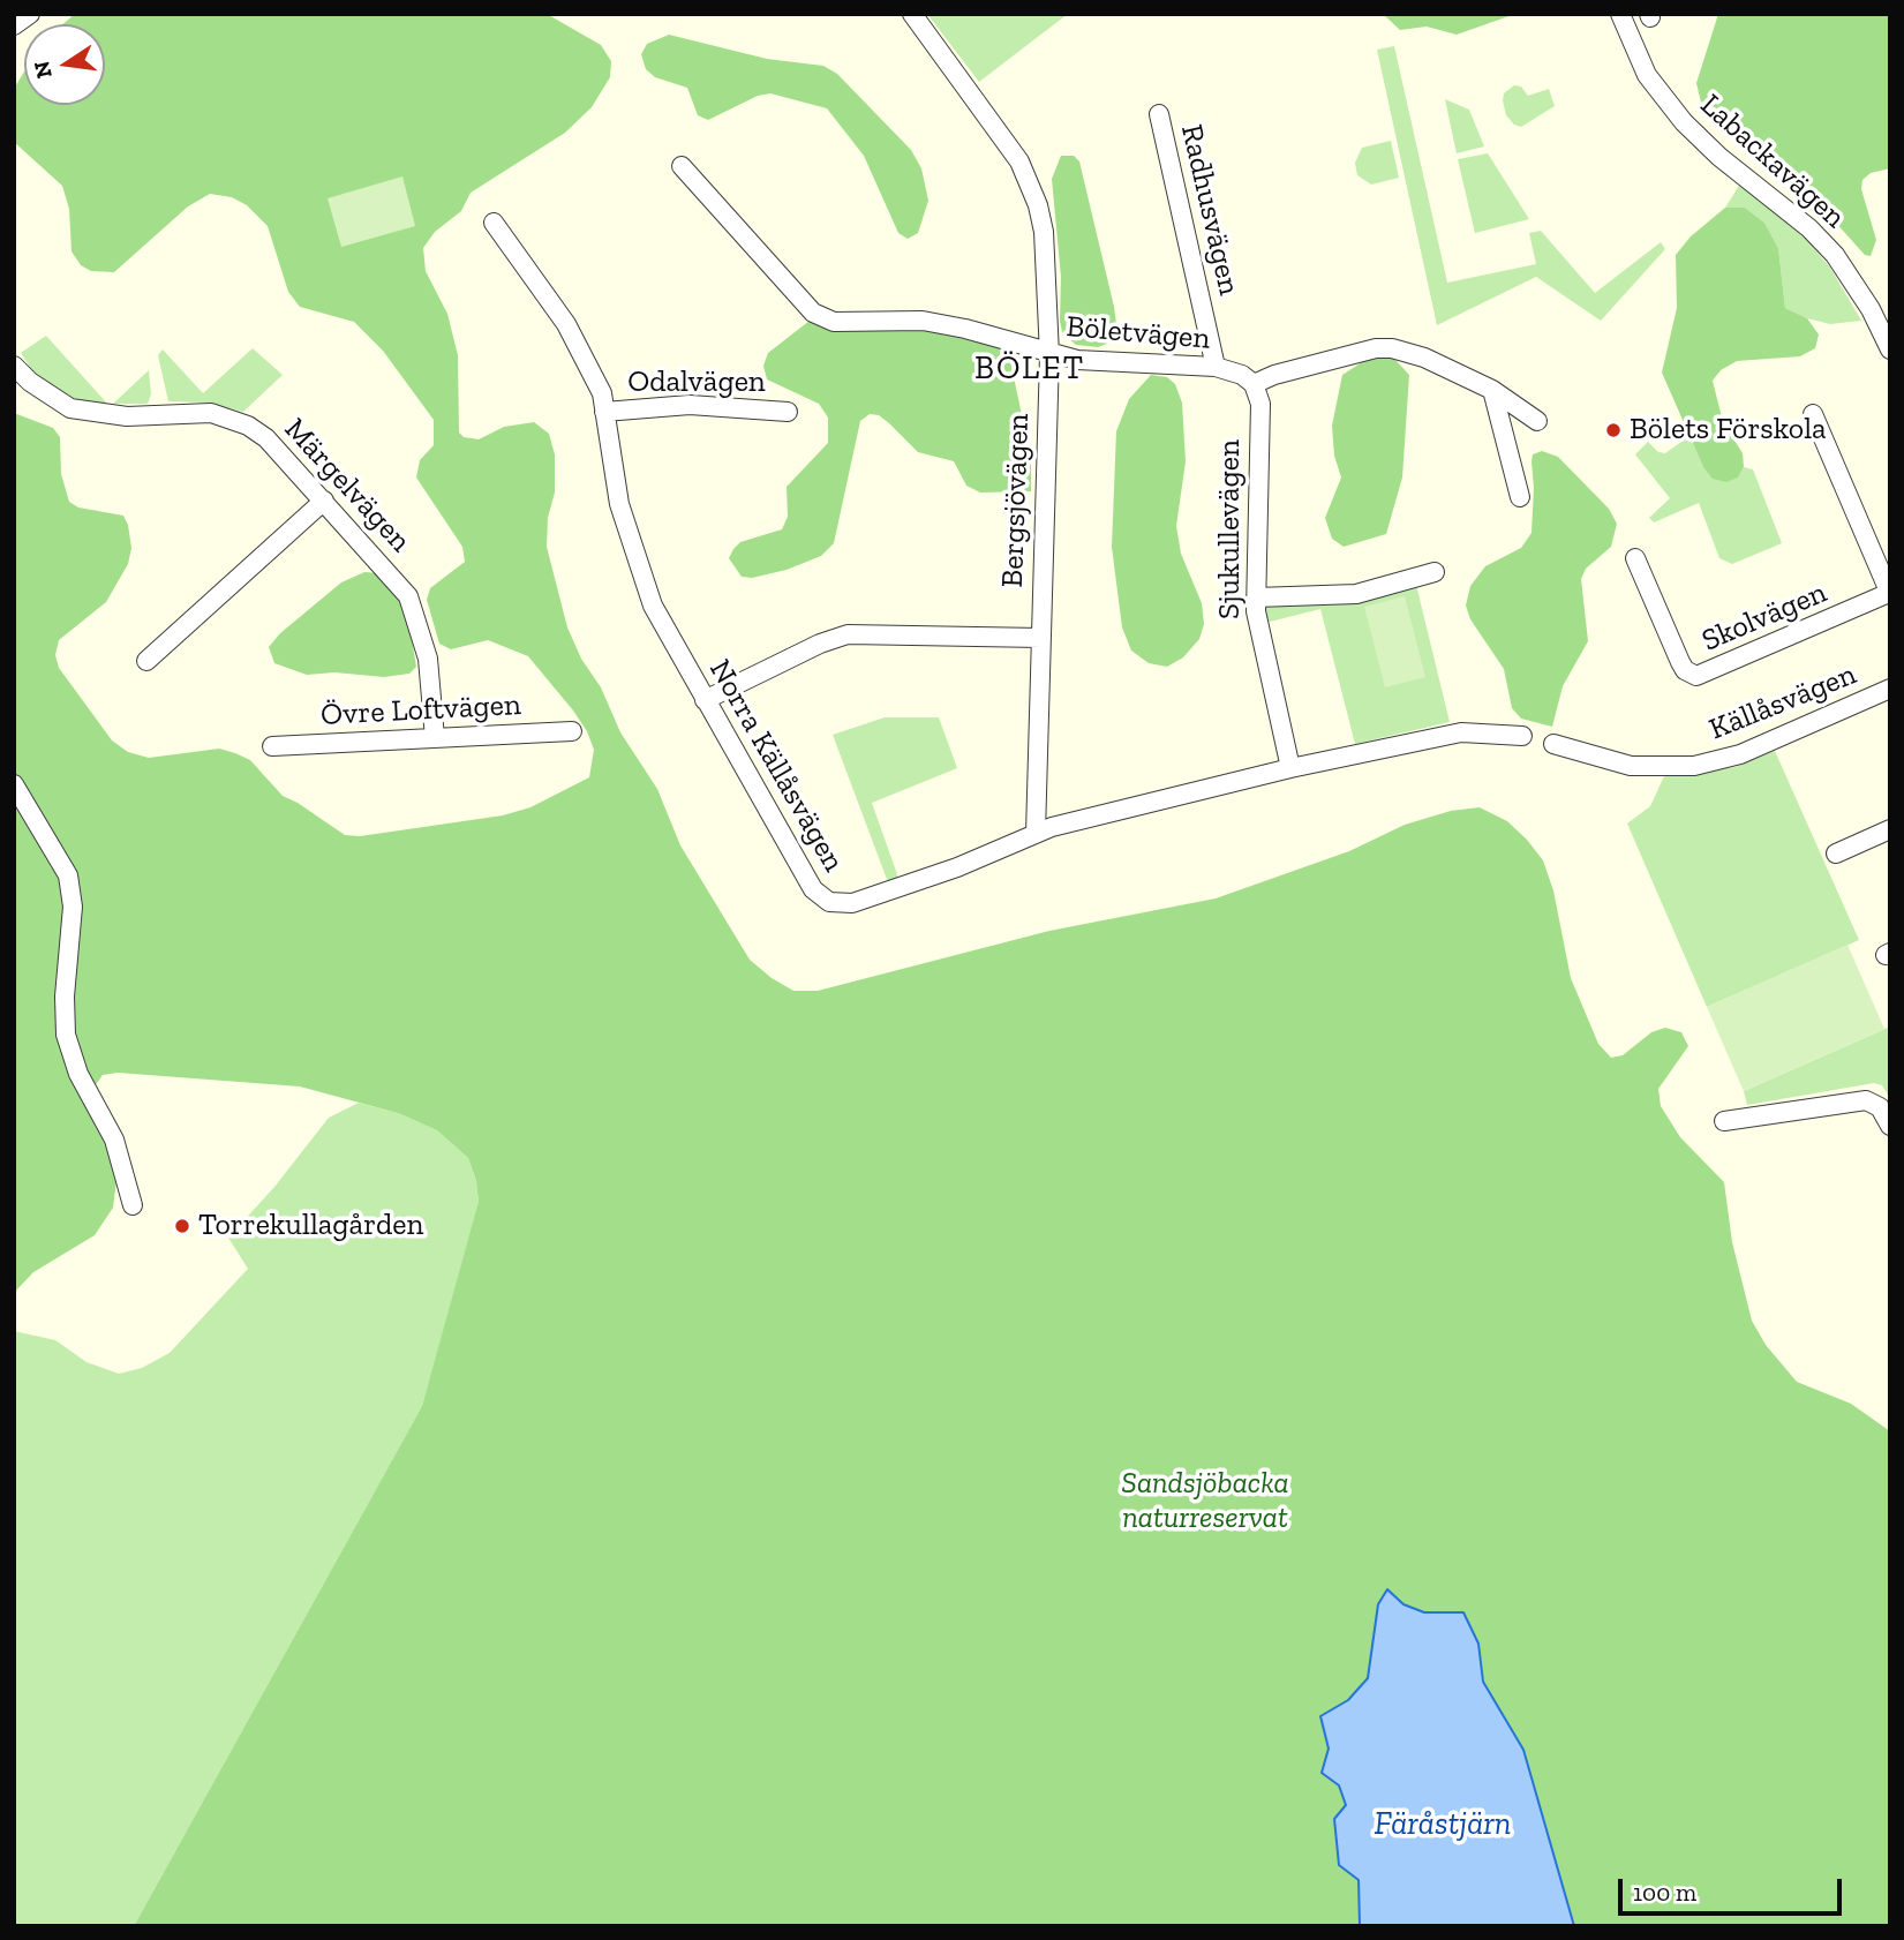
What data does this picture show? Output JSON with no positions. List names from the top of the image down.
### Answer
{
  "streets": {
    "street": [
      "Labackavägen",
      "Radhusvägen",
      "Böletvägen",
      "Odalvägen",
      "Märgelvägen",
      "Bergsjövägen",
      "Sjukullevägen",
      "Skolvägen",
      "Källåsvägen",
      "Övre Loftvägen",
      "Norra Källåsvägen"
    ]
  },
  "crossings": [
    ["Radhusvägen", "Böletvägen"],
    ["Böletvägen", "Bergsjövägen"],
    ["Böletvägen", "Sjukullevägen"],
    ["Odalvägen", "Norra Källåsvägen"],
    ["Märgelvägen", "Övre Loftvägen"],
    ["Bergsjövägen", "Norra Källåsvägen"],
    ["Sjukullevägen", "Norra Källåsvägen"]
  ],
  "districts": ["BÖLET"],
  "water": ["Färåstjärn"],
  "parks": ["Sandsjöbacka naturreservat"],
  "places": ["Bölets Förskola", "Torrekullagården"],
  "scale_bar": "100 m",
  "north": "left"
}
